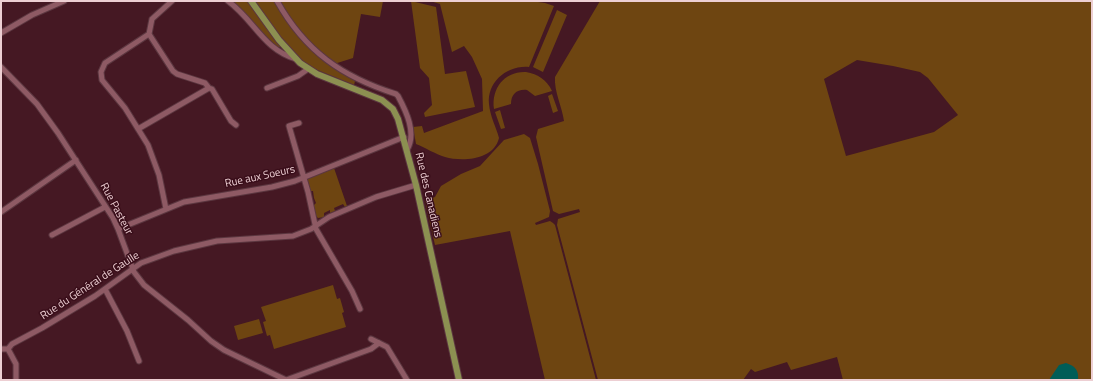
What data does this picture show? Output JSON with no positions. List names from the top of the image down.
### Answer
{
  "streets": {
    "main road": ["Rue des Canadiens"],
    "street": ["Rue aux Soeurs", "Rue Pasteur", "Rue du Général de Gaulle"]
  },
  "crossings": [
    ["Rue aux Soeurs", "Rue des Canadiens"],
    ["Rue aux Soeurs", "Rue Pasteur"],
    ["Rue des Canadiens", "Rue du Général de Gaulle"],
    ["Rue Pasteur", "Rue du Général de Gaulle"]
  ]
}
